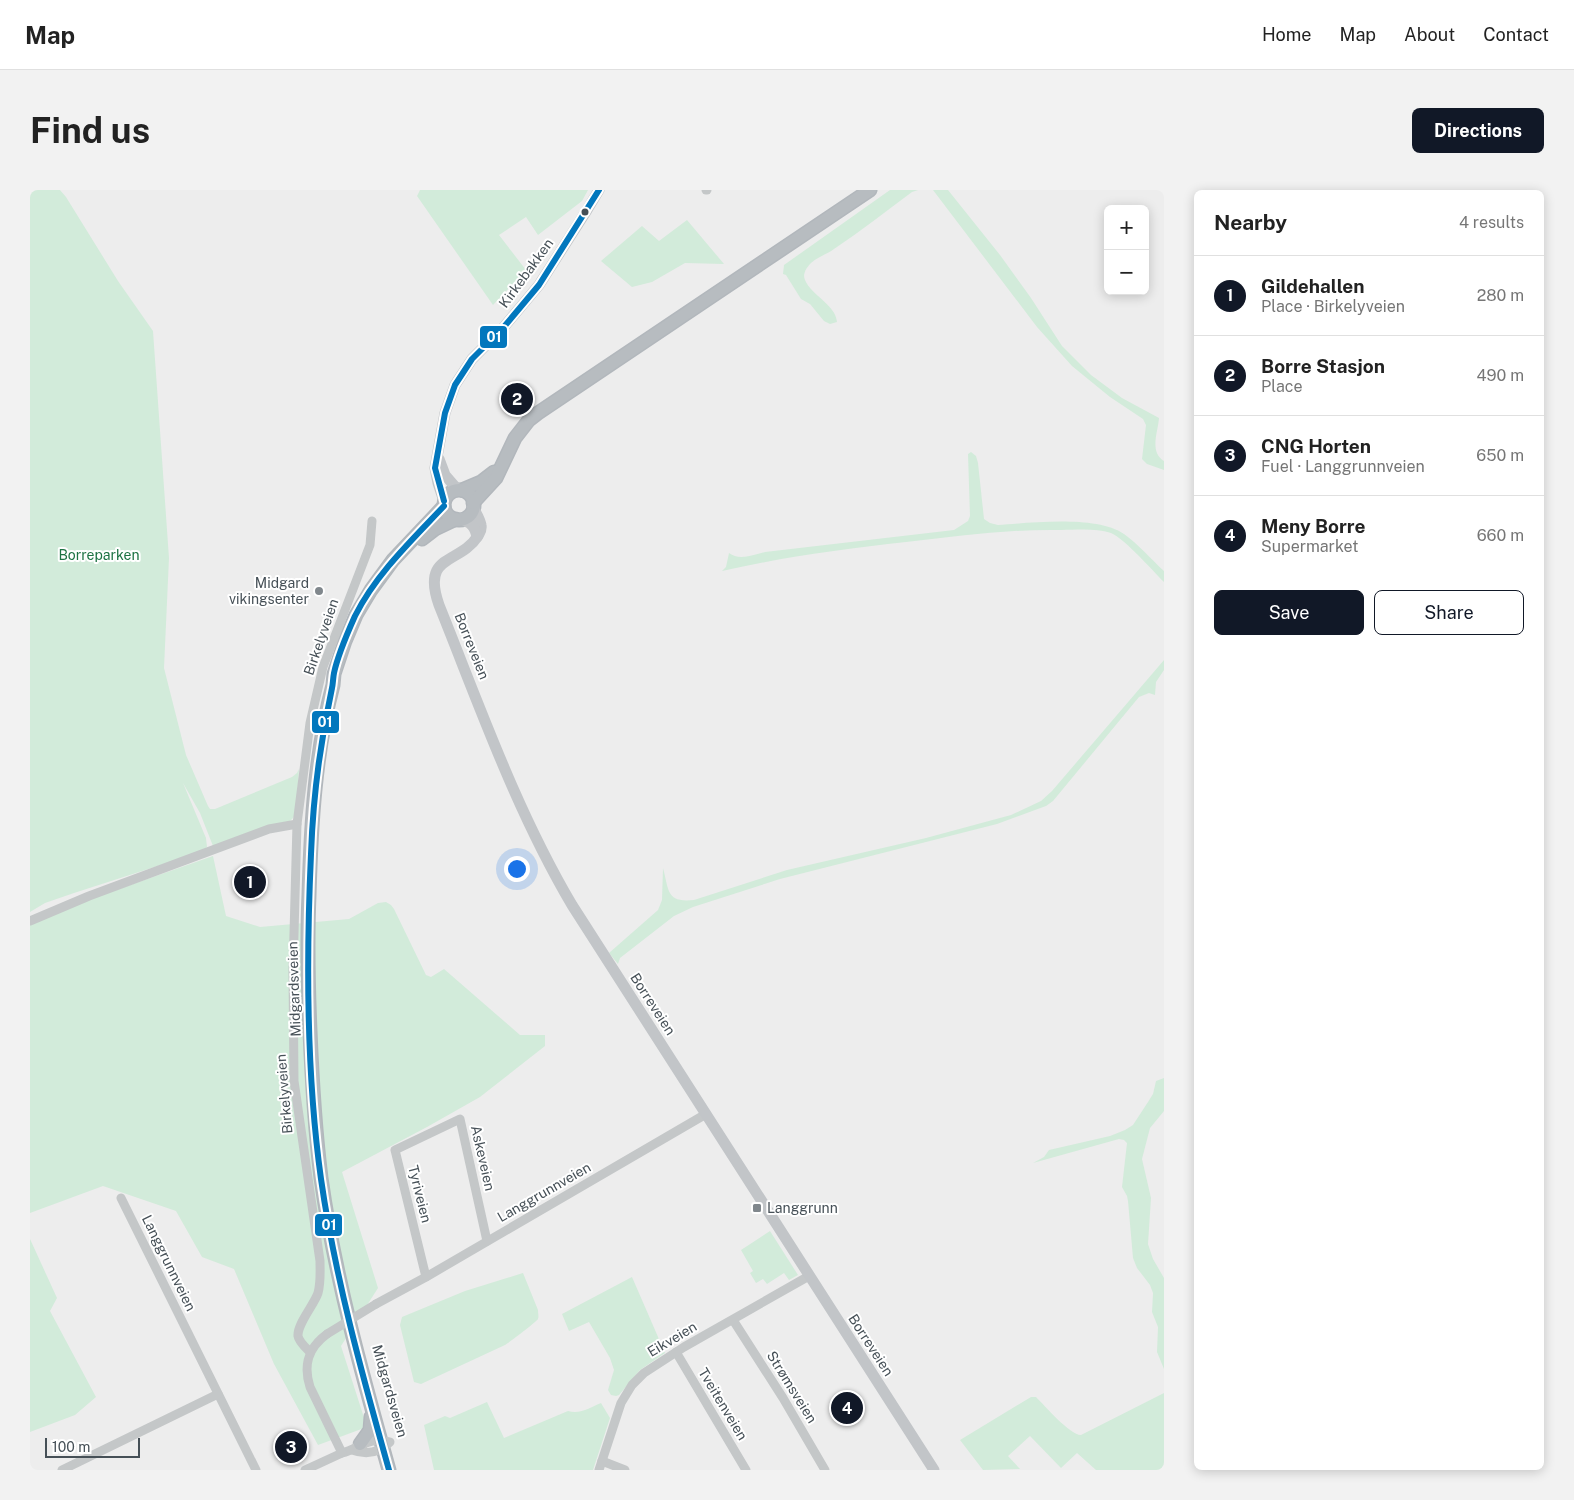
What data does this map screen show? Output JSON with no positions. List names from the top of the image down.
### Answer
{
  "streets": {
    "highway": ["Midgardsveien"],
    "main road": ["Kirkebakken", "Borreveien"],
    "street": [
      "Birkelyveien",
      "Askeveien",
      "Langgrunnveien",
      "Tyriveien",
      "Eikveien",
      "Strømsveien",
      "Tveitenveien"
    ]
  },
  "crossings": [
    ["Kirkebakken", "Midgardsveien"],
    ["Birkelyveien", "Langgrunnveien"],
    ["Borreveien", "Langgrunnveien"],
    ["Borreveien", "Eikveien"],
    ["Askeveien", "Langgrunnveien"],
    ["Askeveien", "Tyriveien"],
    ["Langgrunnveien", "Tyriveien"],
    ["Eikveien", "Strømsveien"],
    ["Eikveien", "Tveitenveien"]
  ],
  "parks": ["Borreparken"],
  "places": {
    "other": ["Midgard vikingsenter"],
    "transit": ["Langgrunn"]
  },
  "lines": ["transit line 01"],
  "scale_bar": "100 m",
  "page": {
    "header": "Map",
    "nav": [
      "Home",
      "Map",
      "About",
      "Contact"
    ],
    "buttons": [
      "Directions",
      ["Save", "Share"]
    ],
    "title": "Find us",
    "heading": ["Nearby", "4 results"],
    "map_buttons": ["+", "−"],
    "list": [
      {
        "mark": "1",
        "name": "Gildehallen",
        "note": "Place · Birkelyveien",
        "value": "280 m"
      },
      {
        "mark": "2",
        "name": "Borre Stasjon",
        "note": "Place",
        "value": "490 m"
      },
      {
        "mark": "3",
        "name": "CNG Horten",
        "note": "Fuel · Langgrunnveien",
        "value": "650 m"
      },
      {
        "mark": "4",
        "name": "Meny Borre",
        "note": "Supermarket",
        "value": "660 m"
      }
    ],
    "pins": [
      "2",
      "1",
      "4",
      "3"
    ],
    "scale": "100 m"
  }
}
